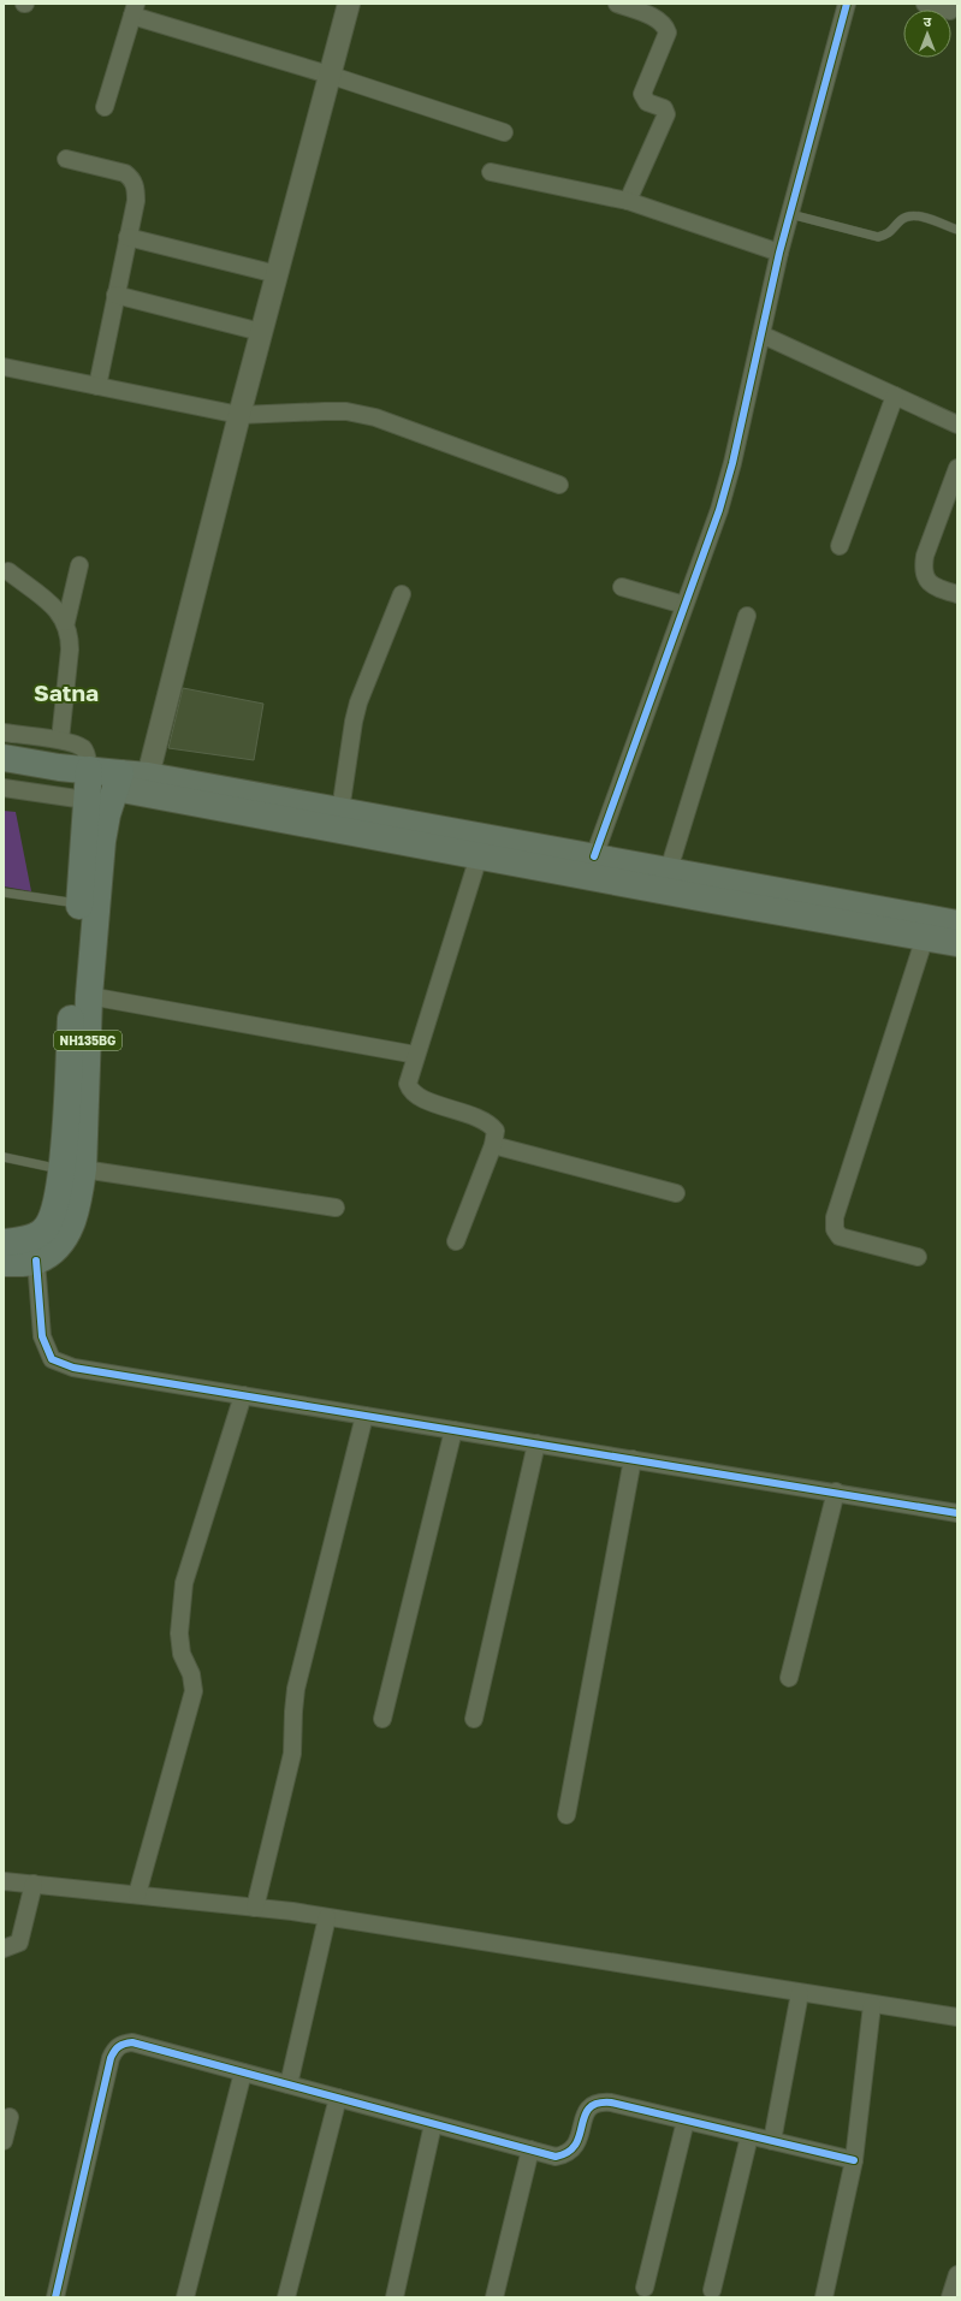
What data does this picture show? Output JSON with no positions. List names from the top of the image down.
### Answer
{
  "streets": {
    "highway": ["NH135BG"]
  },
  "districts": ["Satna"],
  "north": "top"
}
